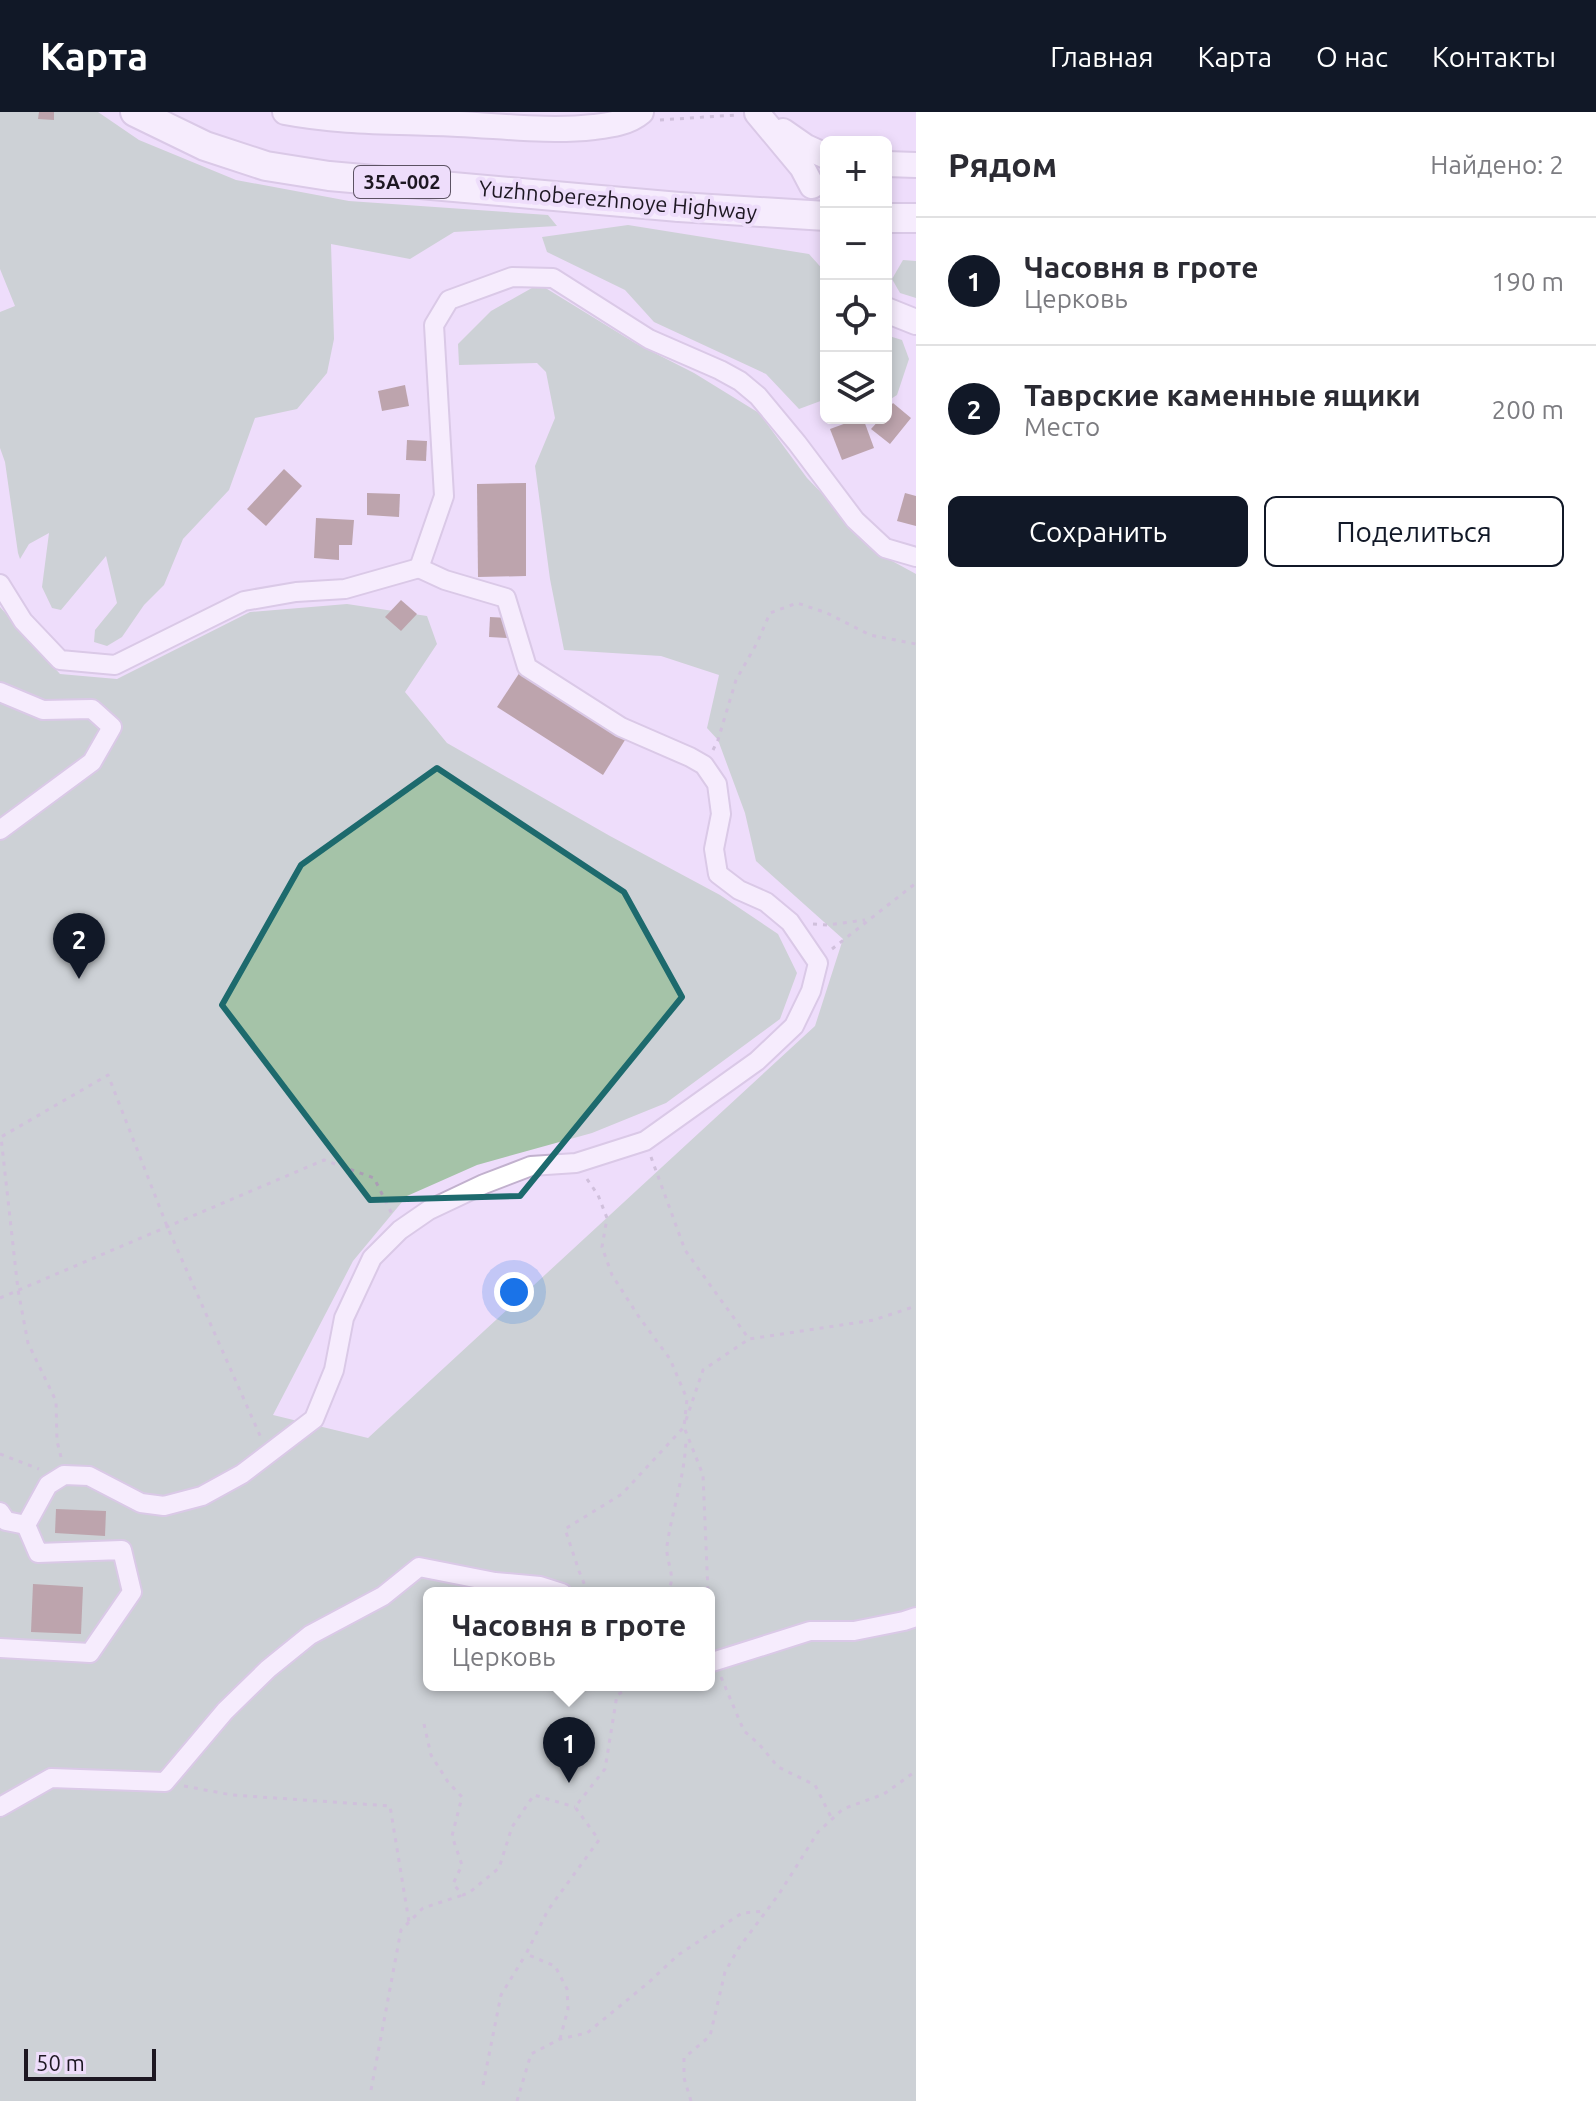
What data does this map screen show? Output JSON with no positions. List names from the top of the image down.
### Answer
{
  "streets": {
    "highway": ["35А-002", "Yuzhnoberezhnoye Highway"]
  },
  "scale_bar": "50 m",
  "page": {
    "header": "Карта",
    "nav": [
      "Главная",
      "Карта",
      "О нас",
      "Контакты"
    ],
    "heading": ["Рядом", "Найдено: 2"],
    "map_buttons": ["+", "−"],
    "list": [
      {
        "mark": "1",
        "name": "Часовня в гроте",
        "note": "Церковь",
        "value": "190 m"
      },
      {
        "mark": "2",
        "name": "Таврские каменные ящики",
        "note": "Место",
        "value": "200 m"
      }
    ],
    "buttons": ["Сохранить", "Поделиться"],
    "pins": ["2", "1"],
    "popup": ["Часовня в гроте", "Церковь"],
    "scale": "50 m"
  }
}
